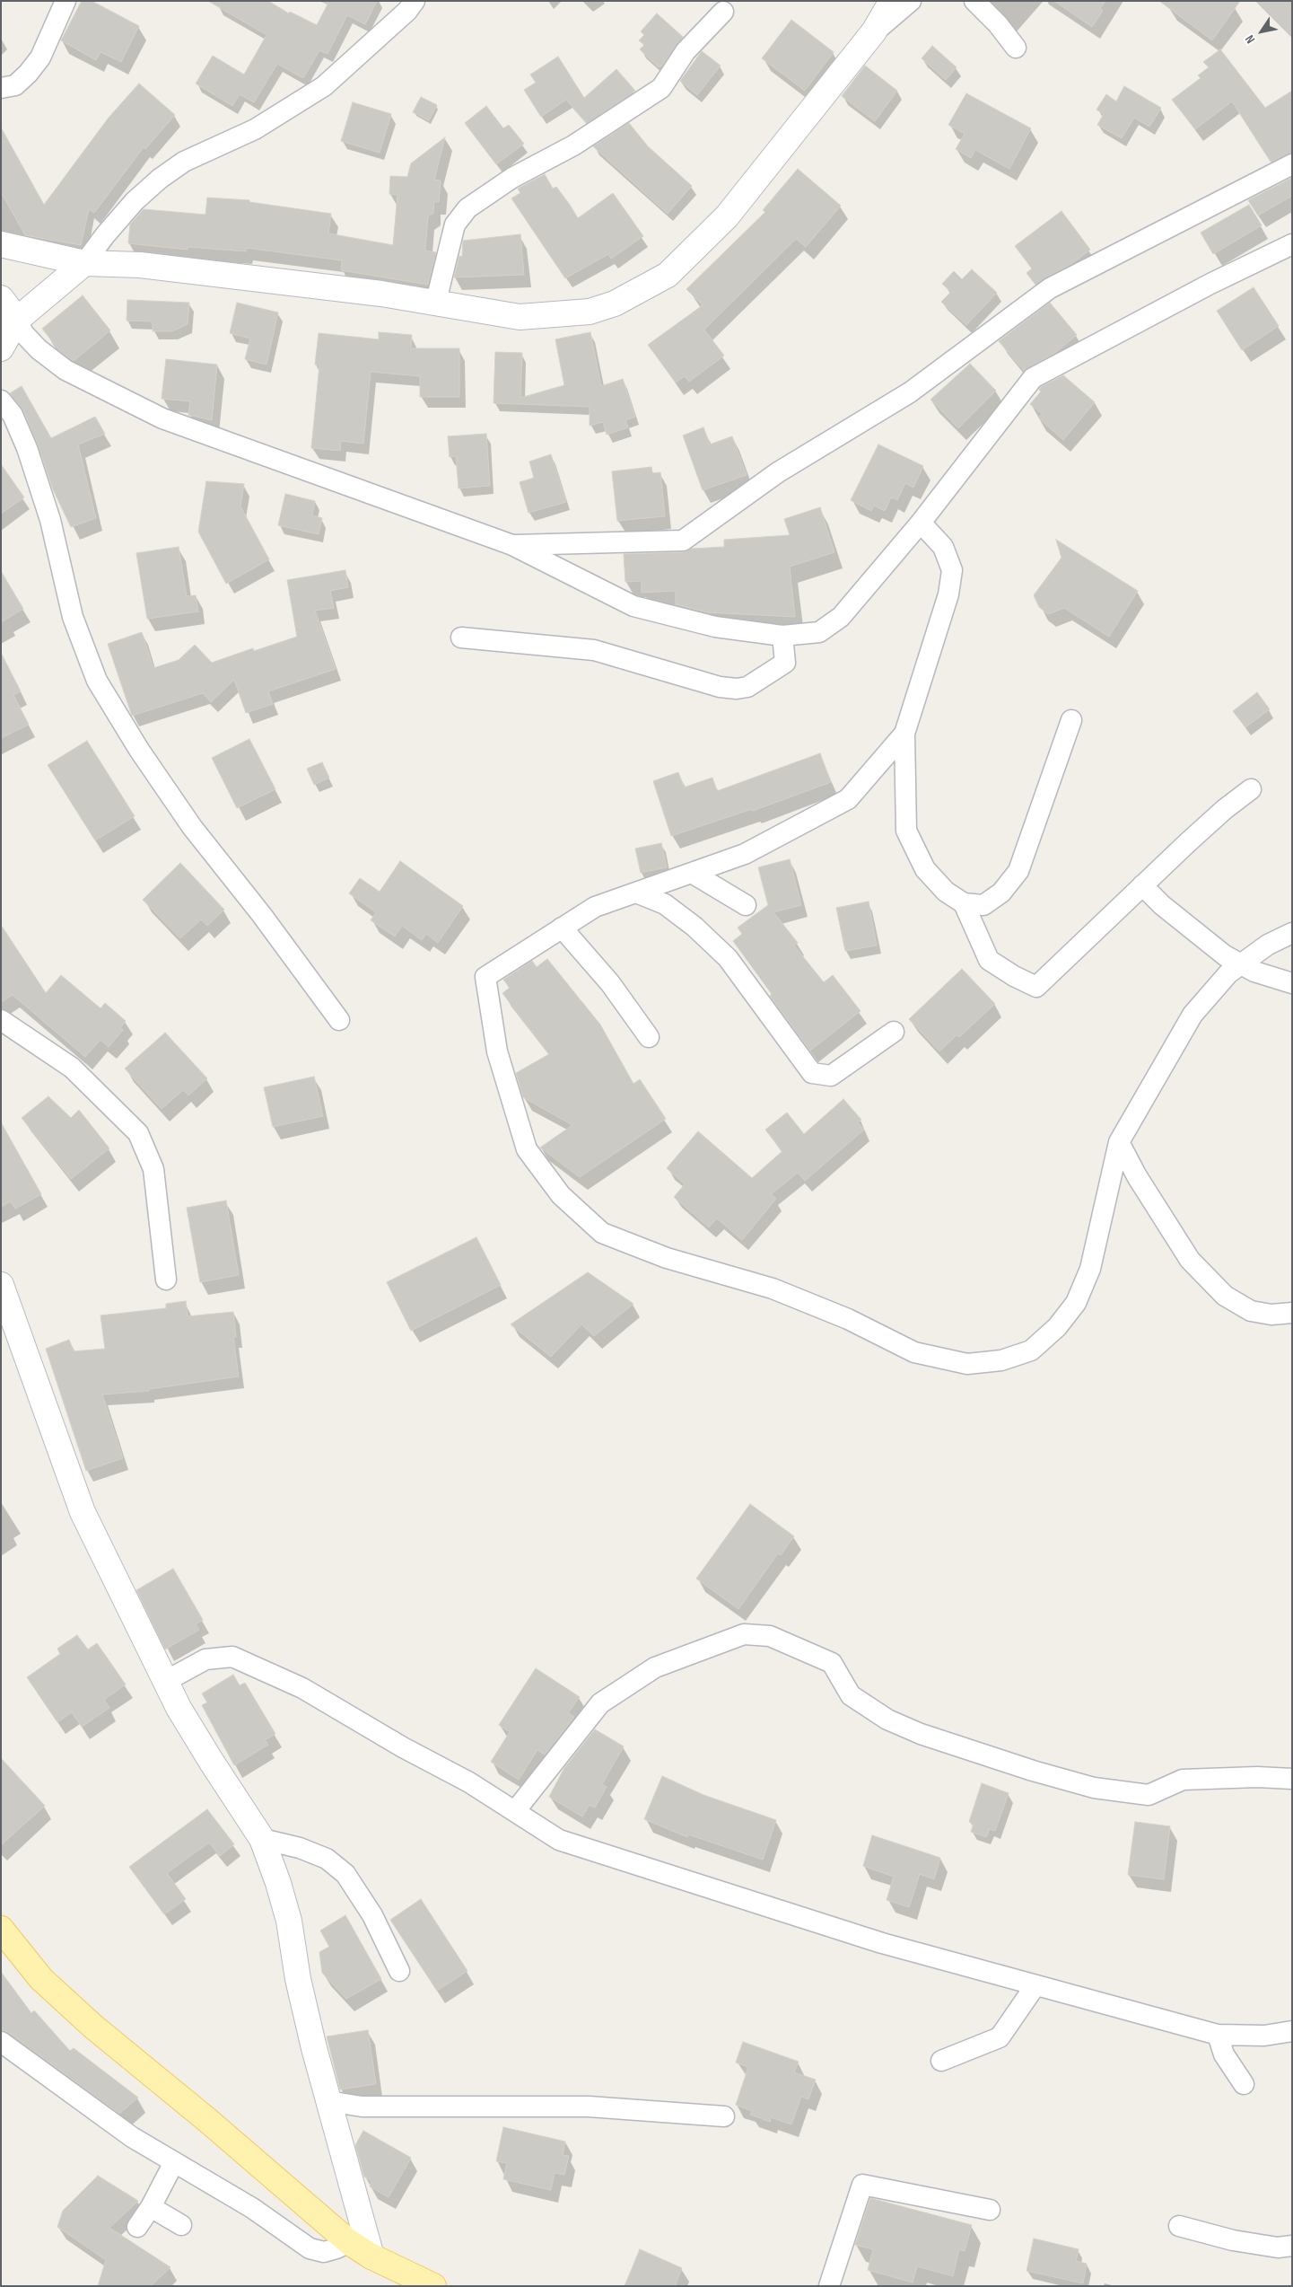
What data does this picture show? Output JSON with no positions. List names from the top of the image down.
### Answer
{
  "north": "bottom left"
}
